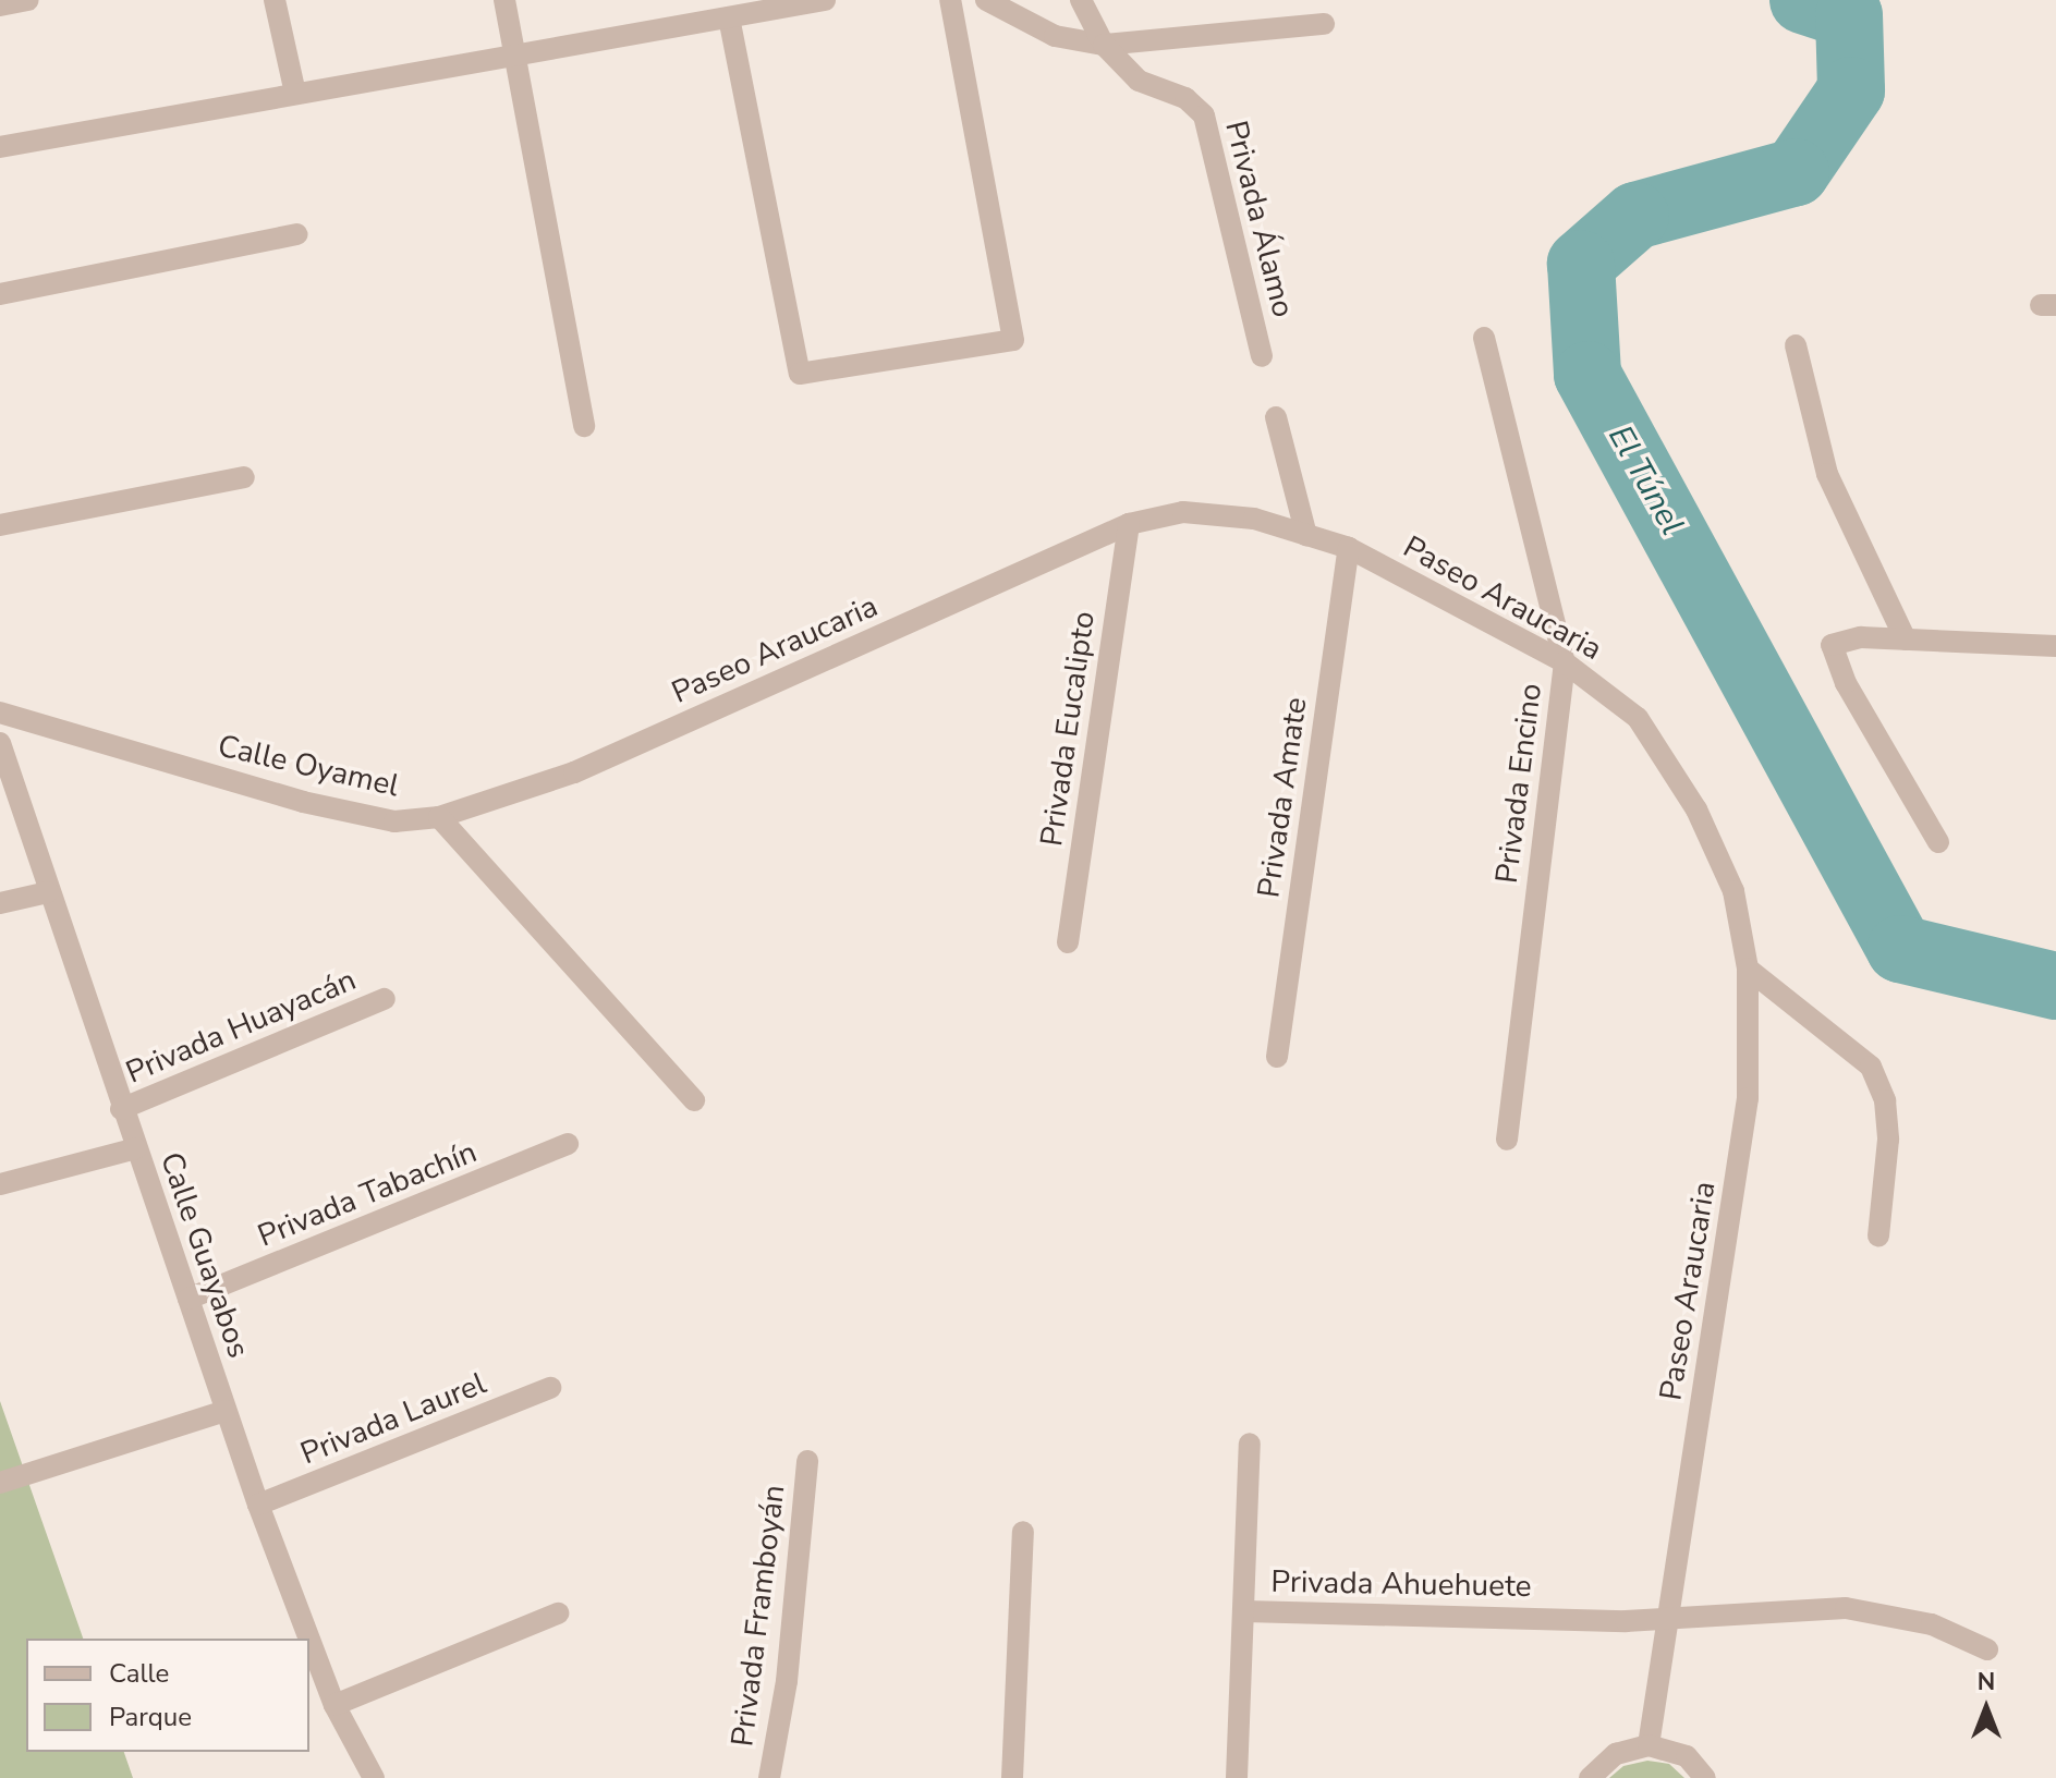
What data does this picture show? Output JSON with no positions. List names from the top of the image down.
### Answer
{
  "streets": {
    "street": [
      "Privada Álamo",
      "Paseo Araucaria",
      "Privada Eucalipto",
      "Calle Oyamel",
      "Privada Encino",
      "Privada Amate",
      "Privada Huayacán",
      "Privada Tabachín",
      "Calle Guayabos",
      "Privada Laurel",
      "Privada Ahuehuete",
      "Privada Framboyán"
    ]
  },
  "crossings": [
    ["Paseo Araucaria", "Privada Eucalipto"],
    ["Paseo Araucaria", "Calle Oyamel"],
    ["Paseo Araucaria", "Privada Encino"],
    ["Paseo Araucaria", "Privada Amate"],
    ["Paseo Araucaria", "Privada Ahuehuete"],
    ["Privada Huayacán", "Calle Guayabos"],
    ["Privada Tabachín", "Calle Guayabos"],
    ["Calle Guayabos", "Privada Laurel"]
  ],
  "water": ["El Túnel"],
  "legend": ["Calle", "Parque"],
  "north": "top"
}
